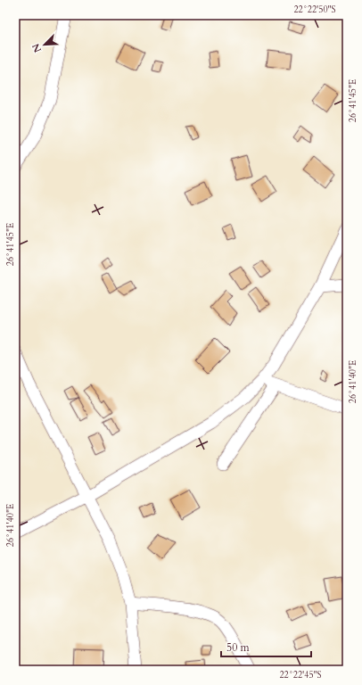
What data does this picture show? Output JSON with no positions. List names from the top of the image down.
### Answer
{
  "scale_bar": "50 m",
  "north": "bottom left",
  "coordinates": [
    "22°22'50\"S",
    "26°41'45\"E",
    "26°41'40\"E",
    "22°22'45\"S"
  ]
}
